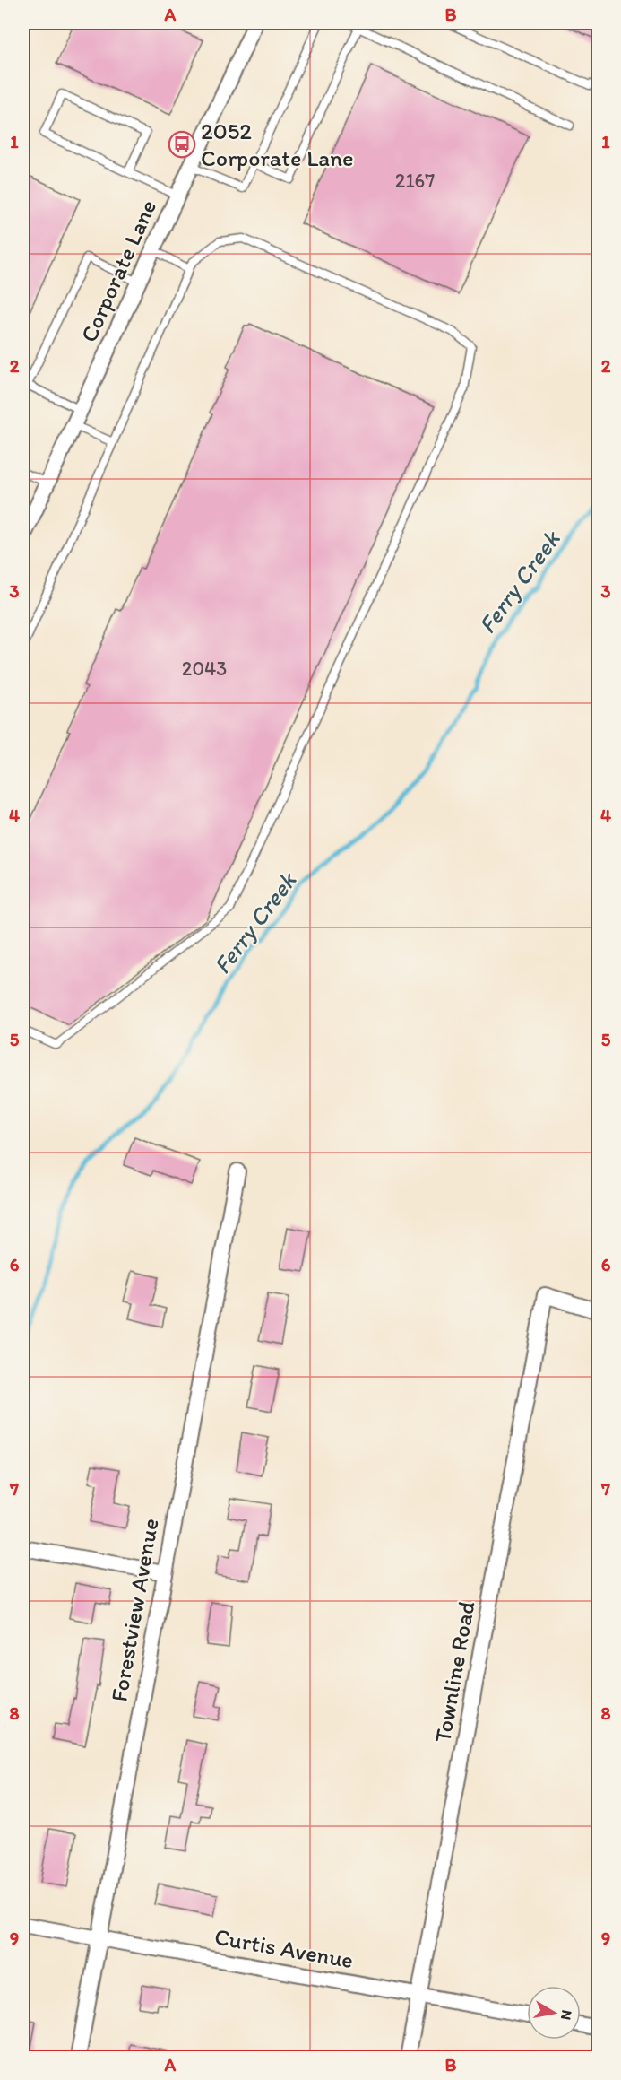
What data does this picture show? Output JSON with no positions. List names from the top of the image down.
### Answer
{
  "streets": {
    "street": [
      "Corporate Lane",
      "Forestview Avenue",
      "Townline Road",
      "Curtis Avenue"
    ]
  },
  "crossings": [
    ["Forestview Avenue", "Curtis Avenue"],
    ["Townline Road", "Curtis Avenue"]
  ],
  "water": ["Ferry Creek"],
  "places": {
    "bus stop": ["2052 Corporate Lane"]
  },
  "house_numbers": ["2167", "2043"],
  "north": "right",
  "grid": {
    "columns": ["A", "B"],
    "rows": [
      "1",
      "2",
      "3",
      "4",
      "5",
      "6",
      "7",
      "8",
      "9"
    ]
  }
}
